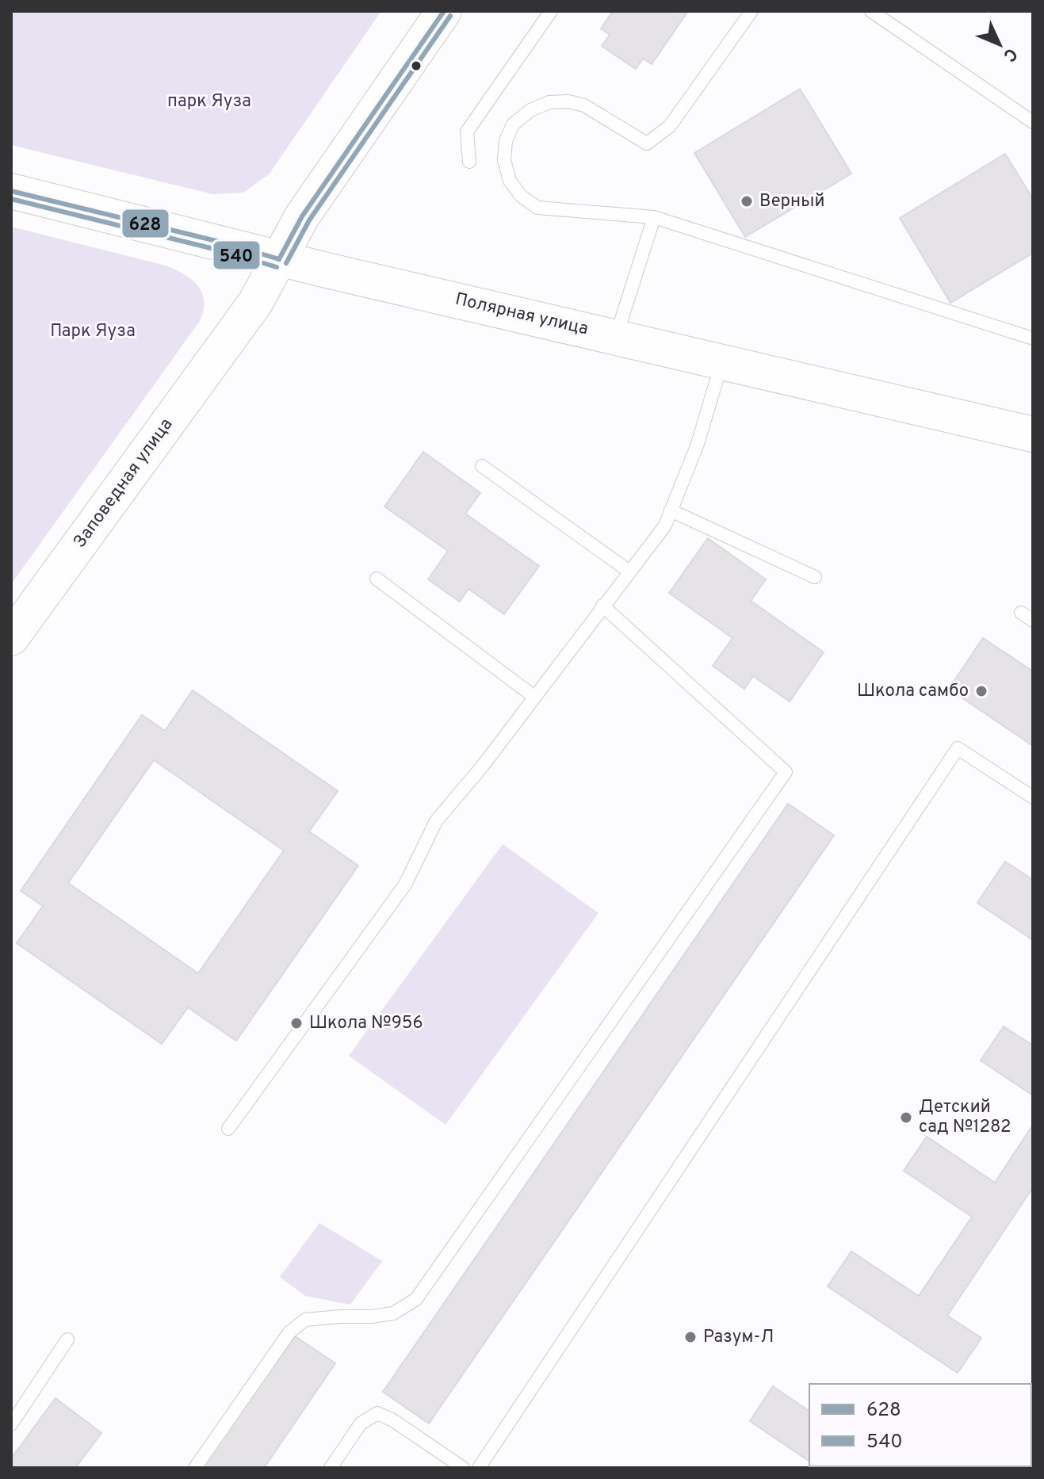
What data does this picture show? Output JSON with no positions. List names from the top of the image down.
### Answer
{
  "streets": {
    "main road": ["Полярная улица", "Заповедная улица"]
  },
  "crossings": [
    ["Полярная улица", "Заповедная улица"]
  ],
  "parks": ["парк Яуза", "Парк Яуза"],
  "places": [
    "Верный",
    "Школа самбо",
    "Школа №956",
    "Детский сад №1282",
    "Разум-Л"
  ],
  "lines": ["transit line 628", "transit line 540"],
  "legend": ["628", "540"],
  "north": "bottom right"
}
